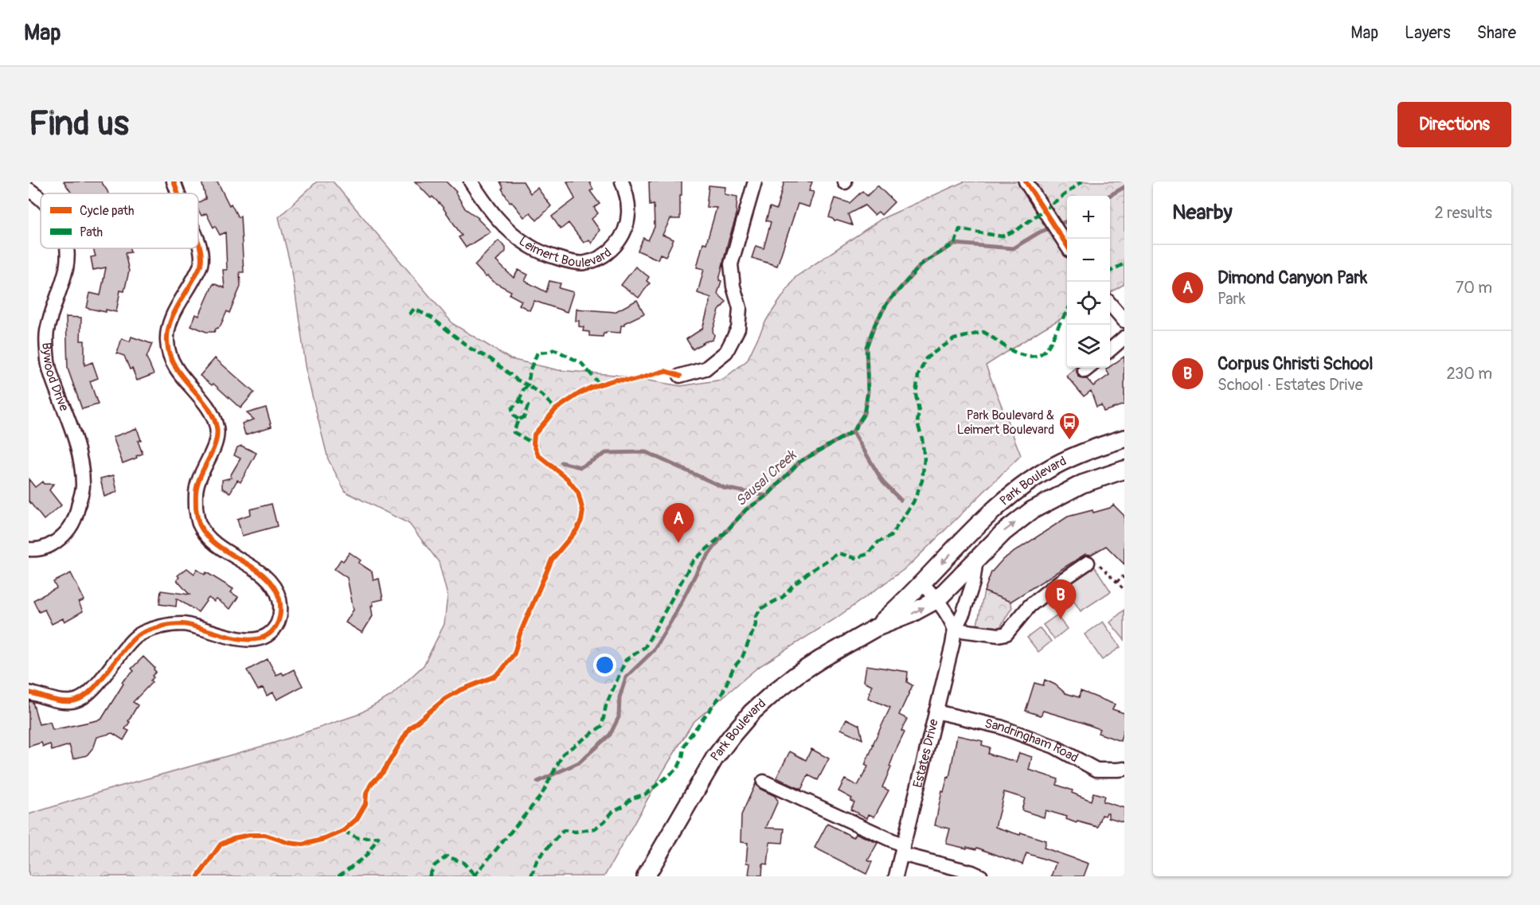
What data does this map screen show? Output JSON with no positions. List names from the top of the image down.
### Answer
{
  "streets": {
    "main road": ["Park Boulevard"],
    "street": [
      "Leimert Boulevard",
      "Bywood Drive",
      "Sandringham Road",
      "Estates Drive"
    ]
  },
  "crossings": [
    ["Park Boulevard", "Estates Drive"],
    ["Sandringham Road", "Estates Drive"]
  ],
  "water": ["Sausal Creek"],
  "places": {
    "bus stop": ["Park Boulevard & Leimert Boulevard"]
  },
  "legend": ["Cycle path", "Path"],
  "page": {
    "header": "Map",
    "nav": ["Map", "Layers", "Share"],
    "buttons": "Directions",
    "title": "Find us",
    "heading": ["Nearby", "2 results"],
    "map_buttons": ["+", "−"],
    "list": [
      {
        "mark": "A",
        "name": "Dimond Canyon Park",
        "note": "Park",
        "value": "70 m"
      },
      {
        "mark": "B",
        "name": "Corpus Christi School",
        "note": "School · Estates Drive",
        "value": "230 m"
      }
    ],
    "pins": ["A", "B"]
  }
}
